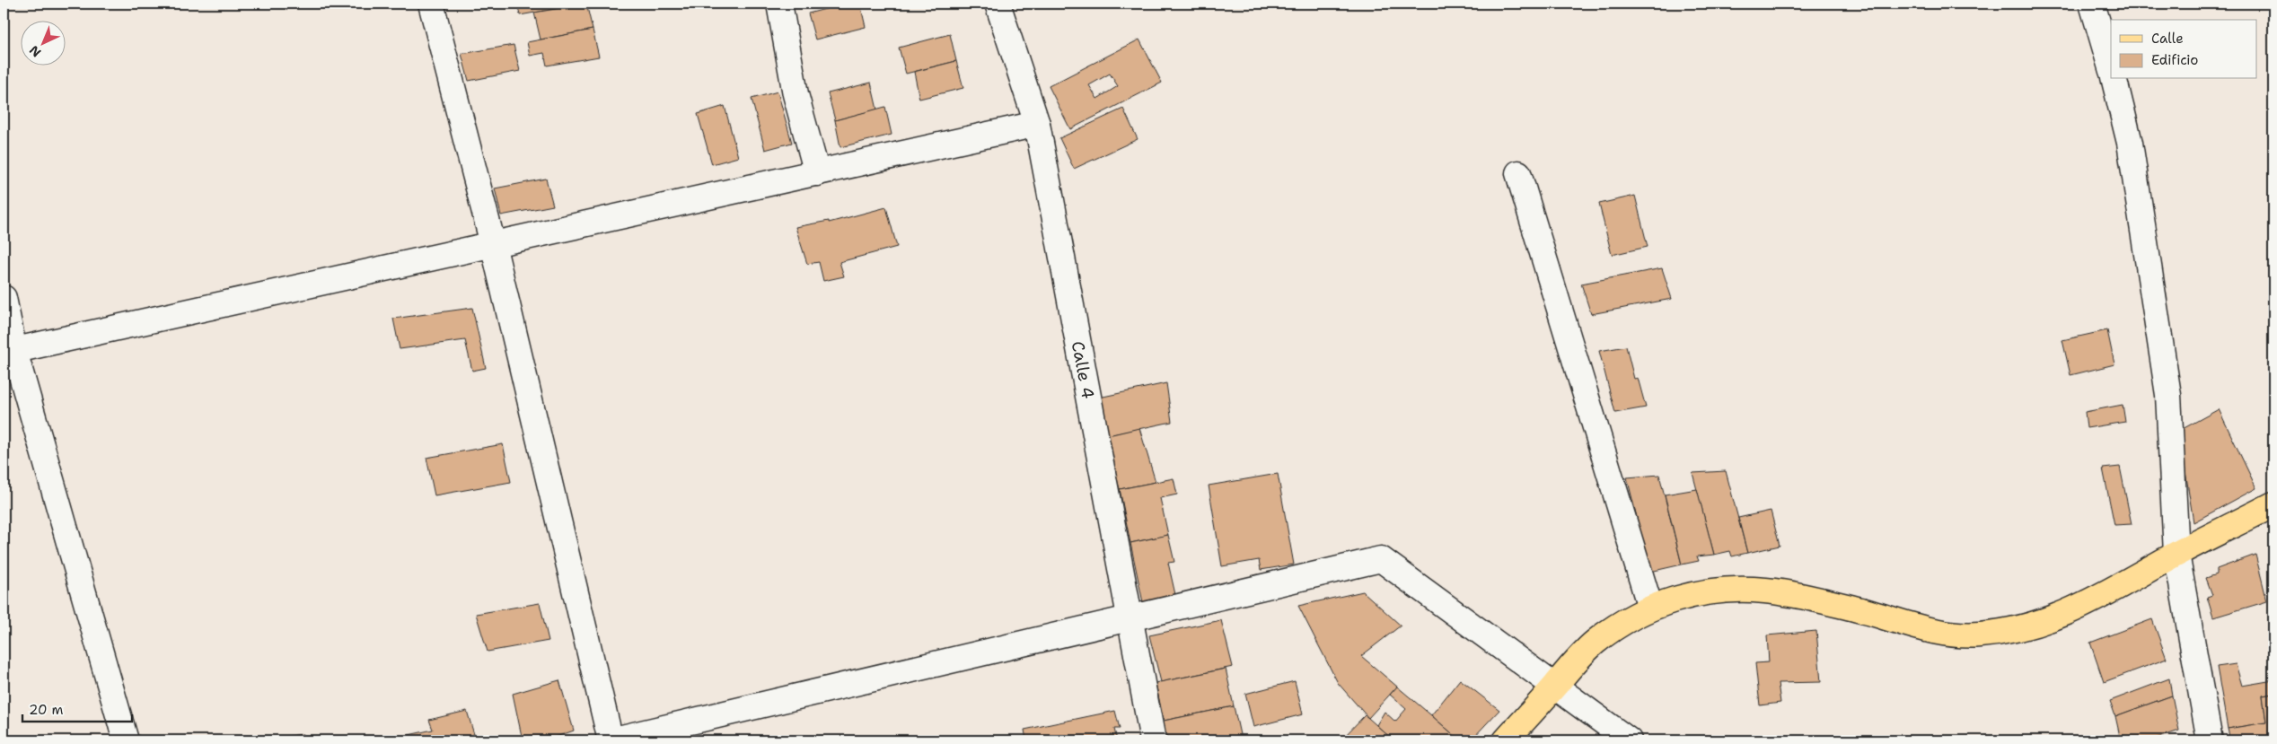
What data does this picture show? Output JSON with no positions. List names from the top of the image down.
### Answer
{
  "streets": {
    "street": ["Calle 4"]
  },
  "legend": ["Calle", "Edificio"],
  "scale_bar": "20 m",
  "north": "bottom left"
}
